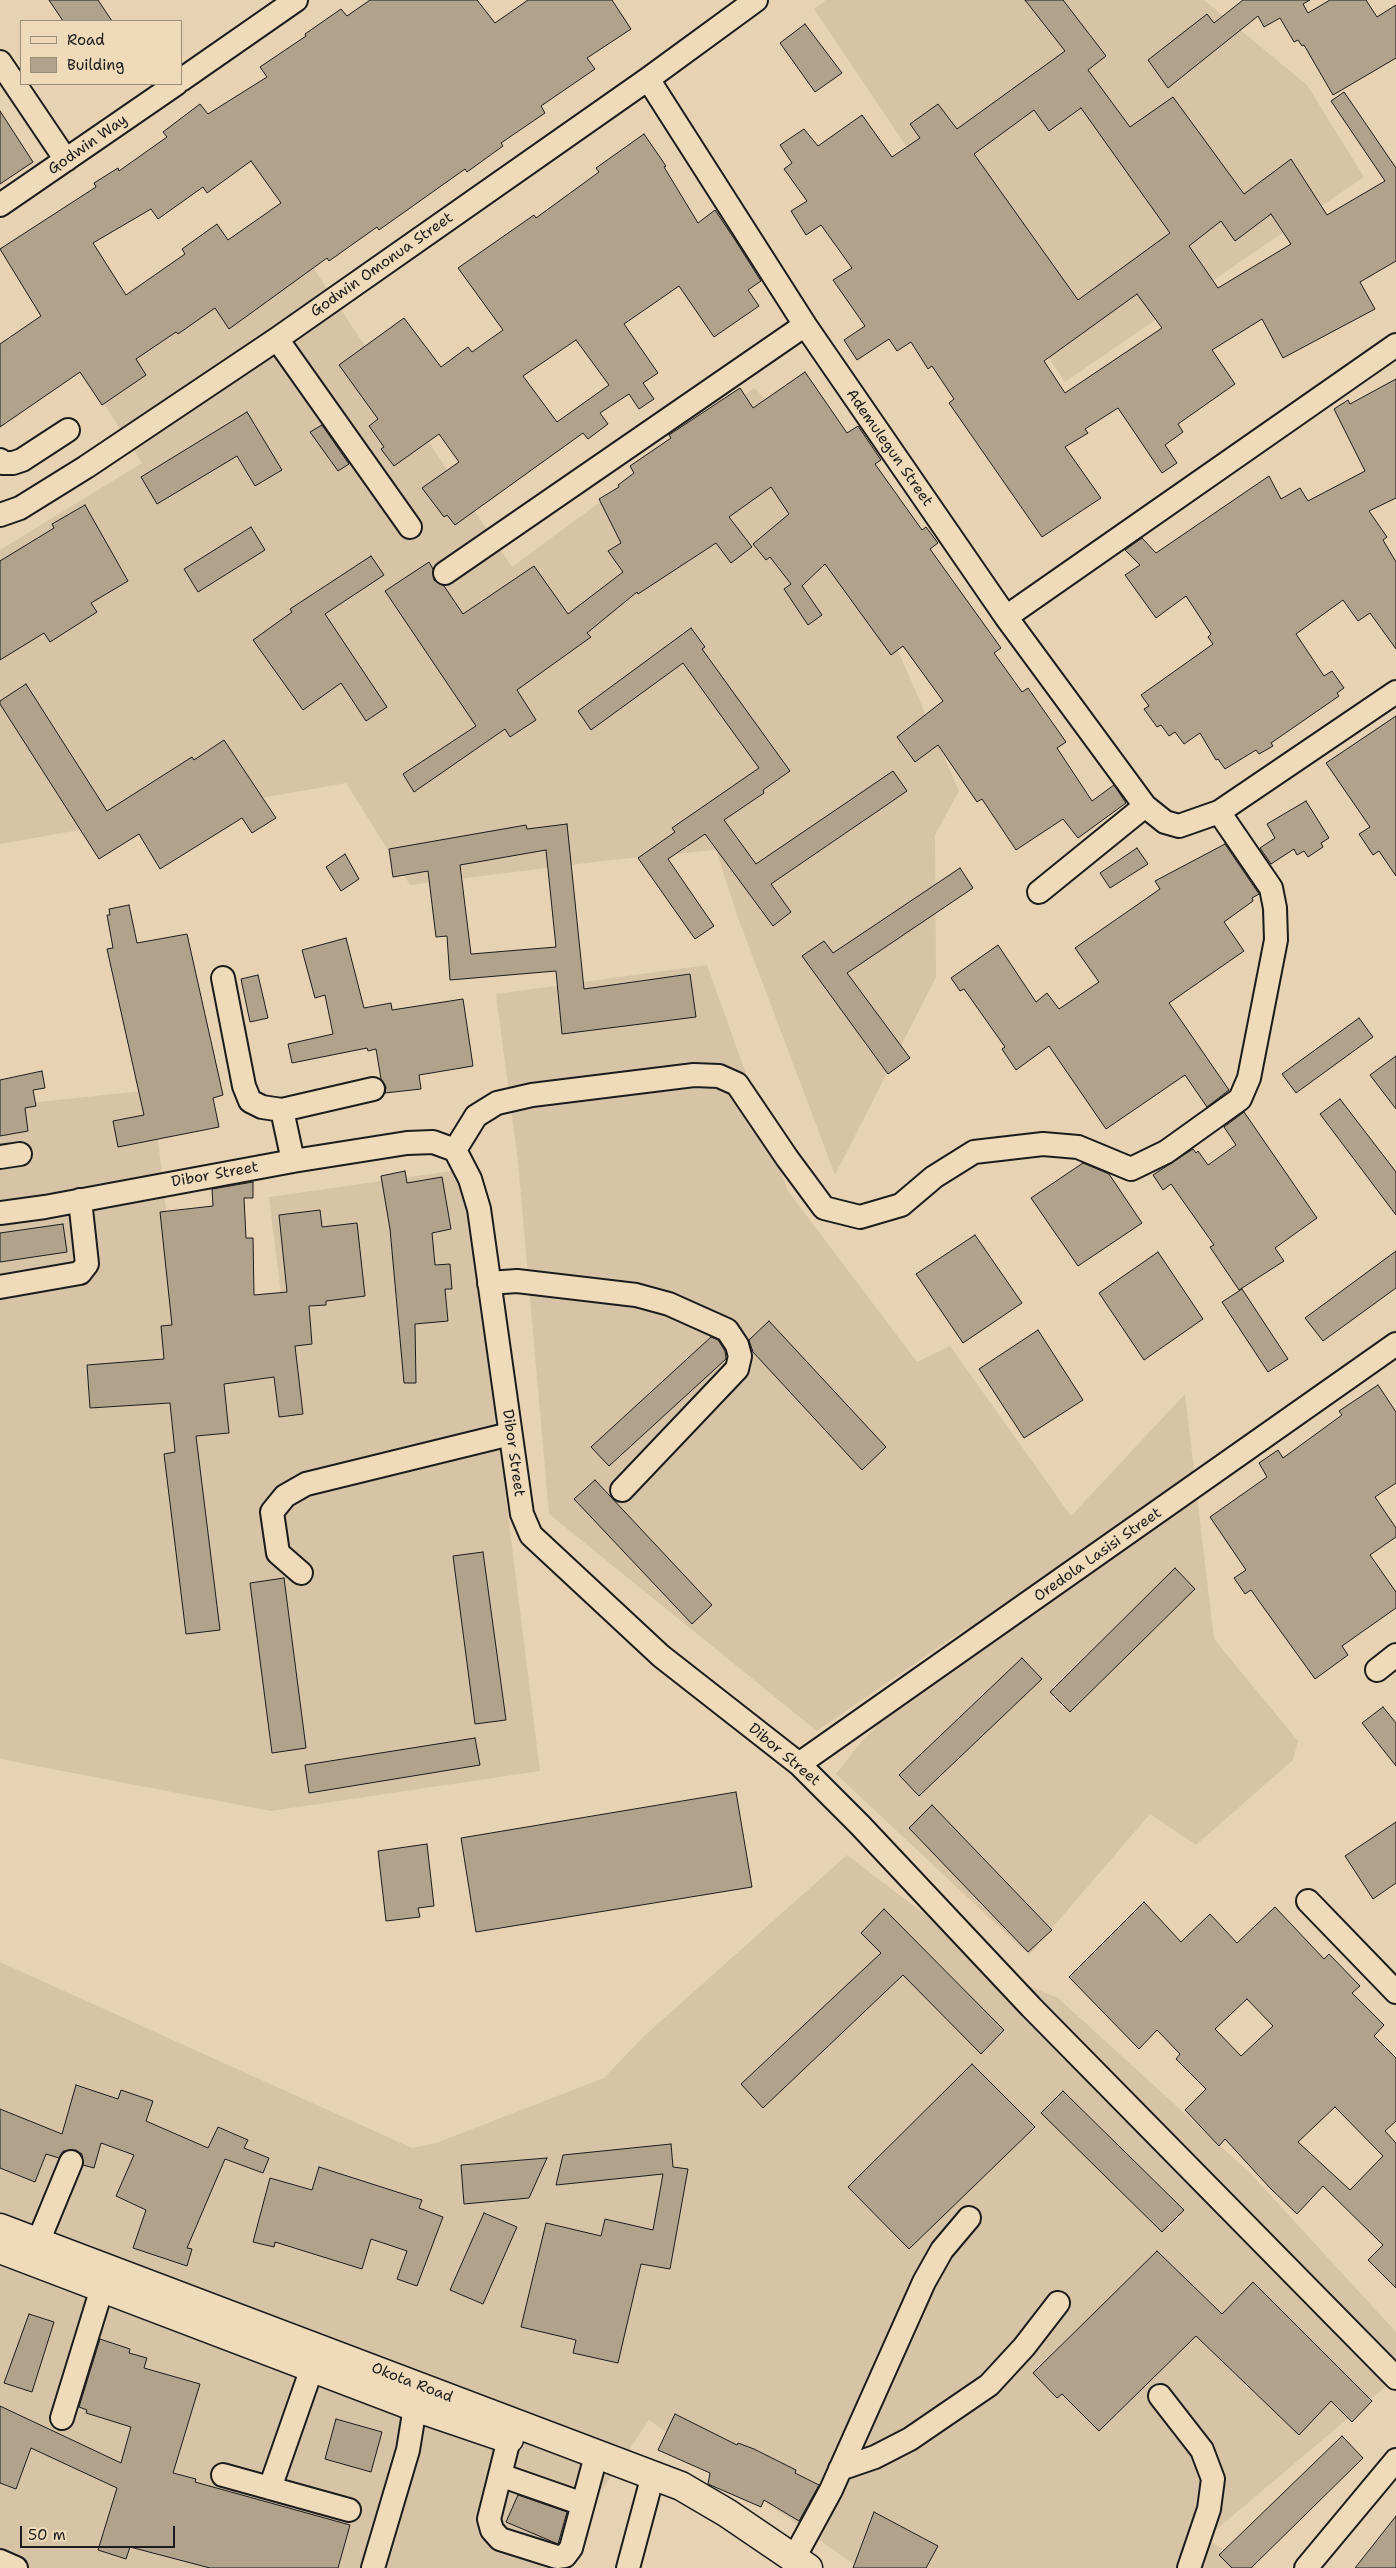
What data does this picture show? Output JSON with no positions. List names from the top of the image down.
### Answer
{
  "streets": {
    "main road": ["Okota Road"],
    "street": [
      "Godwin Way",
      "Godwin Omonua Street",
      "Ademulegun Street",
      "Dibor Street",
      "Oredola Lasisi Street"
    ]
  },
  "crossings": [
    ["Godwin Omonua Street", "Ademulegun Street"],
    ["Dibor Street", "Oredola Lasisi Street"]
  ],
  "legend": ["Road", "Building"],
  "scale_bar": "50 m"
}
